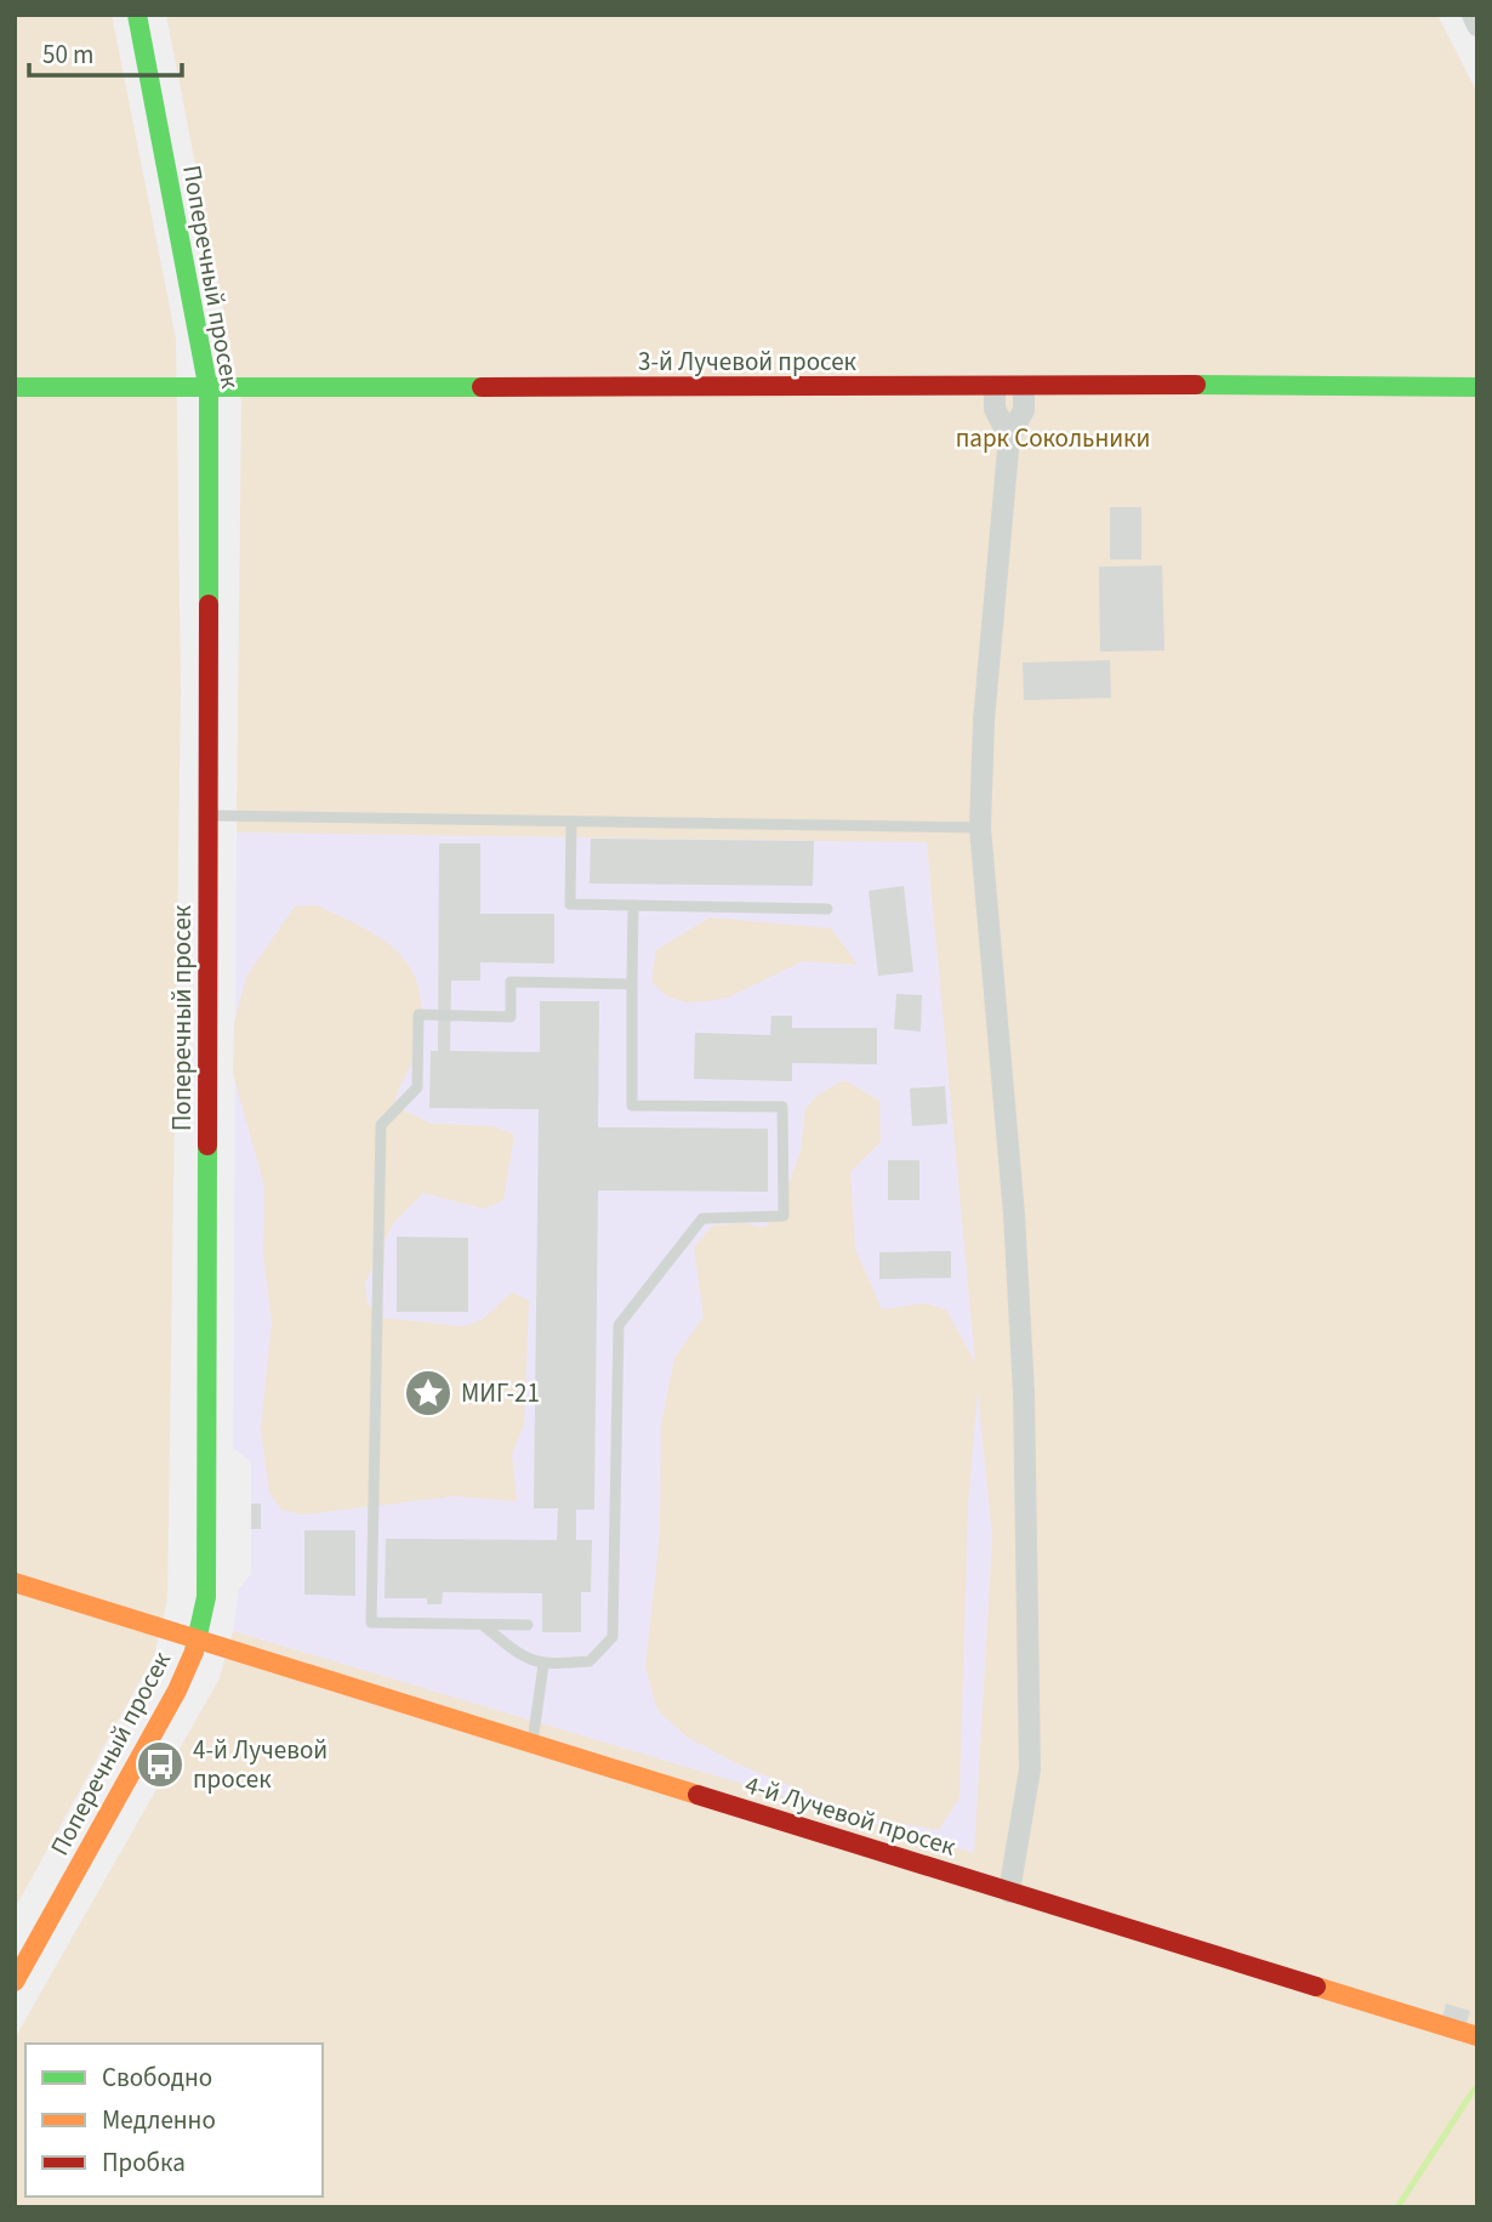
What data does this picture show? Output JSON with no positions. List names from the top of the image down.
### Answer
{
  "streets": {
    "street": ["Поперечный просек", "3-й Лучевой просек", "4-й Лучевой просек"]
  },
  "crossings": [
    ["Поперечный просек", "3-й Лучевой просек"],
    ["Поперечный просек", "4-й Лучевой просек"]
  ],
  "parks": ["парк Сокольники"],
  "places": {
    "place": ["МИГ-21"],
    "bus stop": ["4-й Лучевой просек"]
  },
  "legend": ["Свободно", "Медленно", "Пробка"],
  "scale_bar": "50 m"
}
